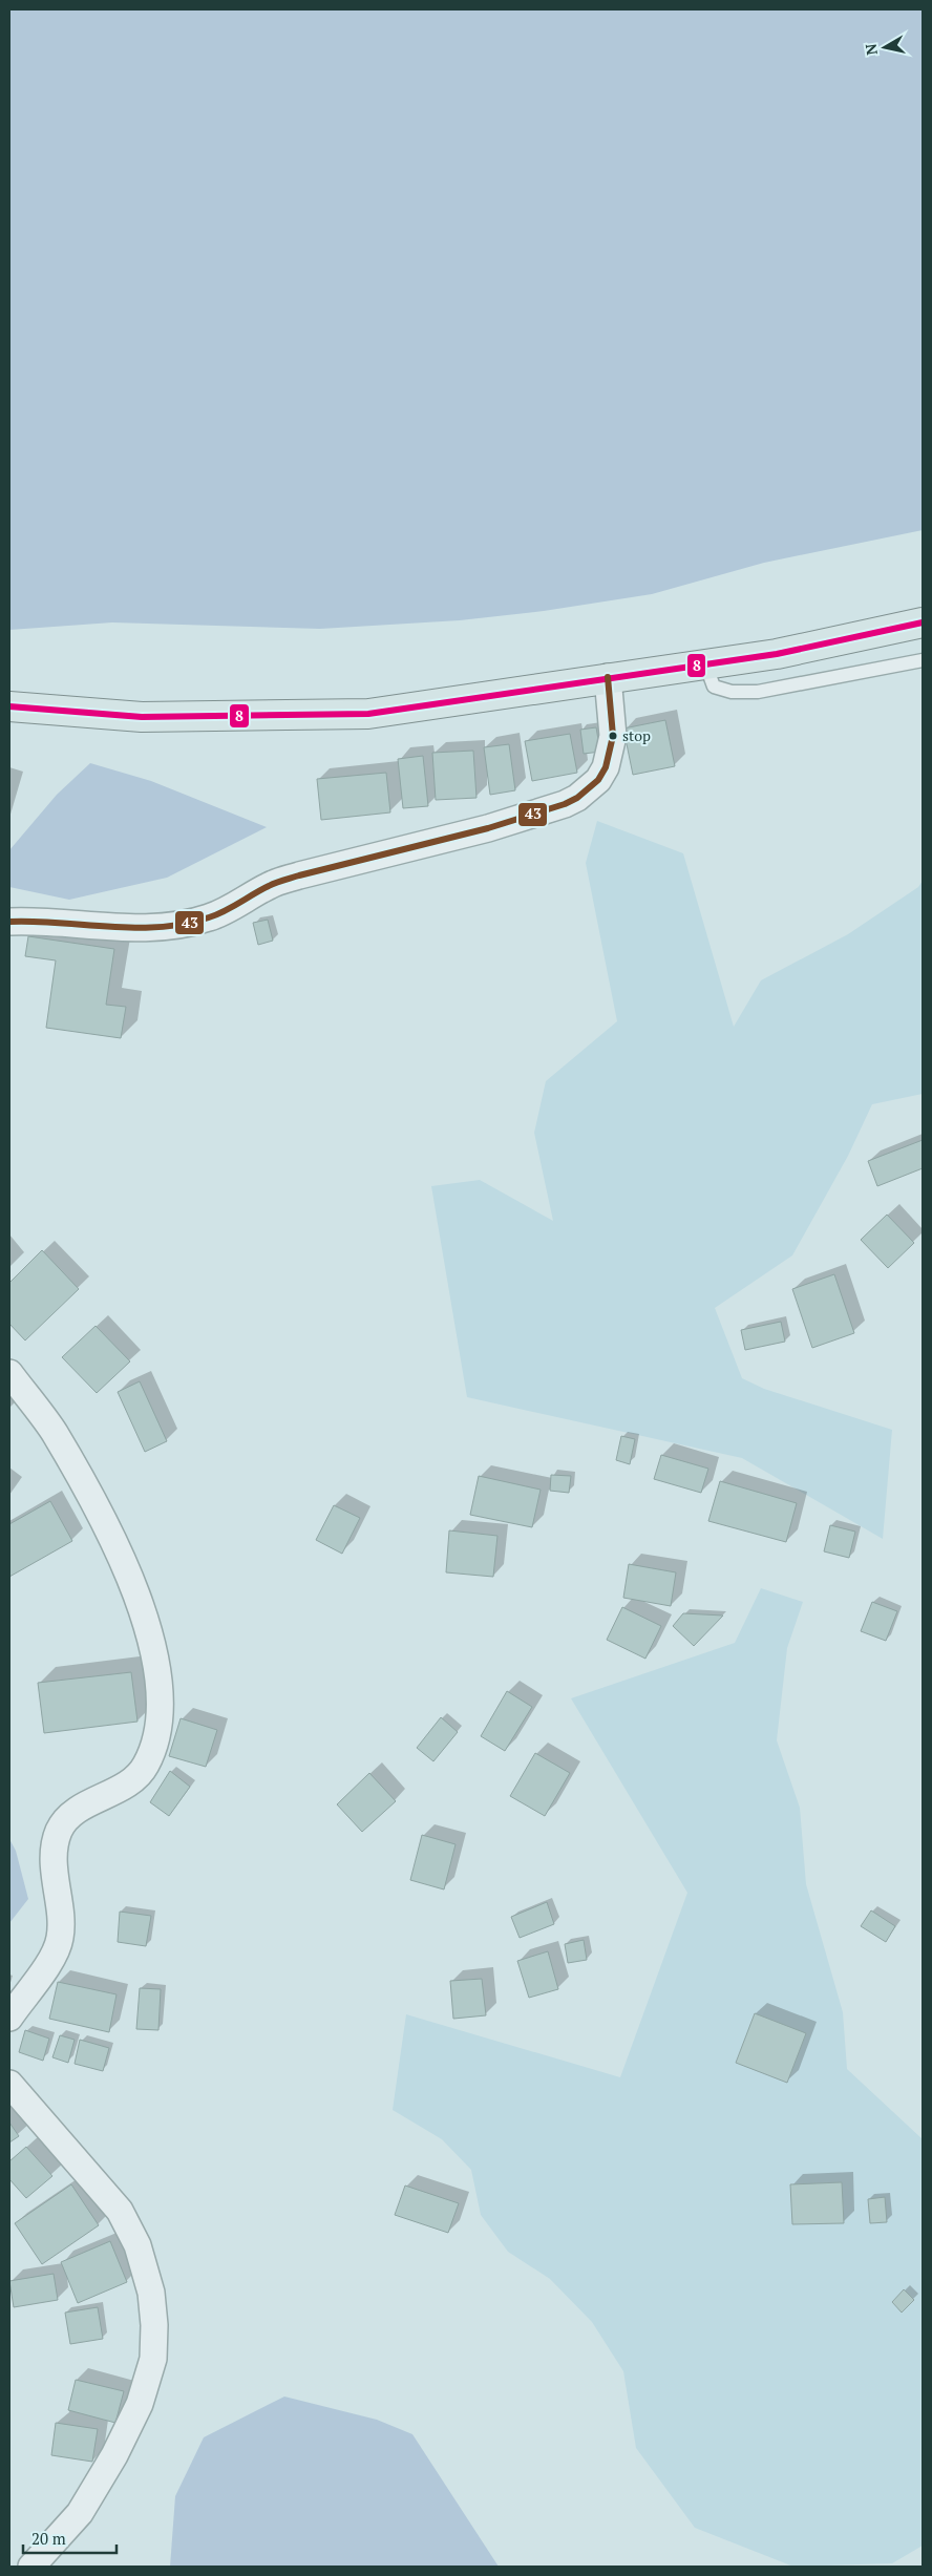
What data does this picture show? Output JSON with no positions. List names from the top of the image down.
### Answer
{
  "places": ["stop"],
  "lines": ["transit line 8", "transit line 43"],
  "scale_bar": "20 m",
  "north": "left"
}
